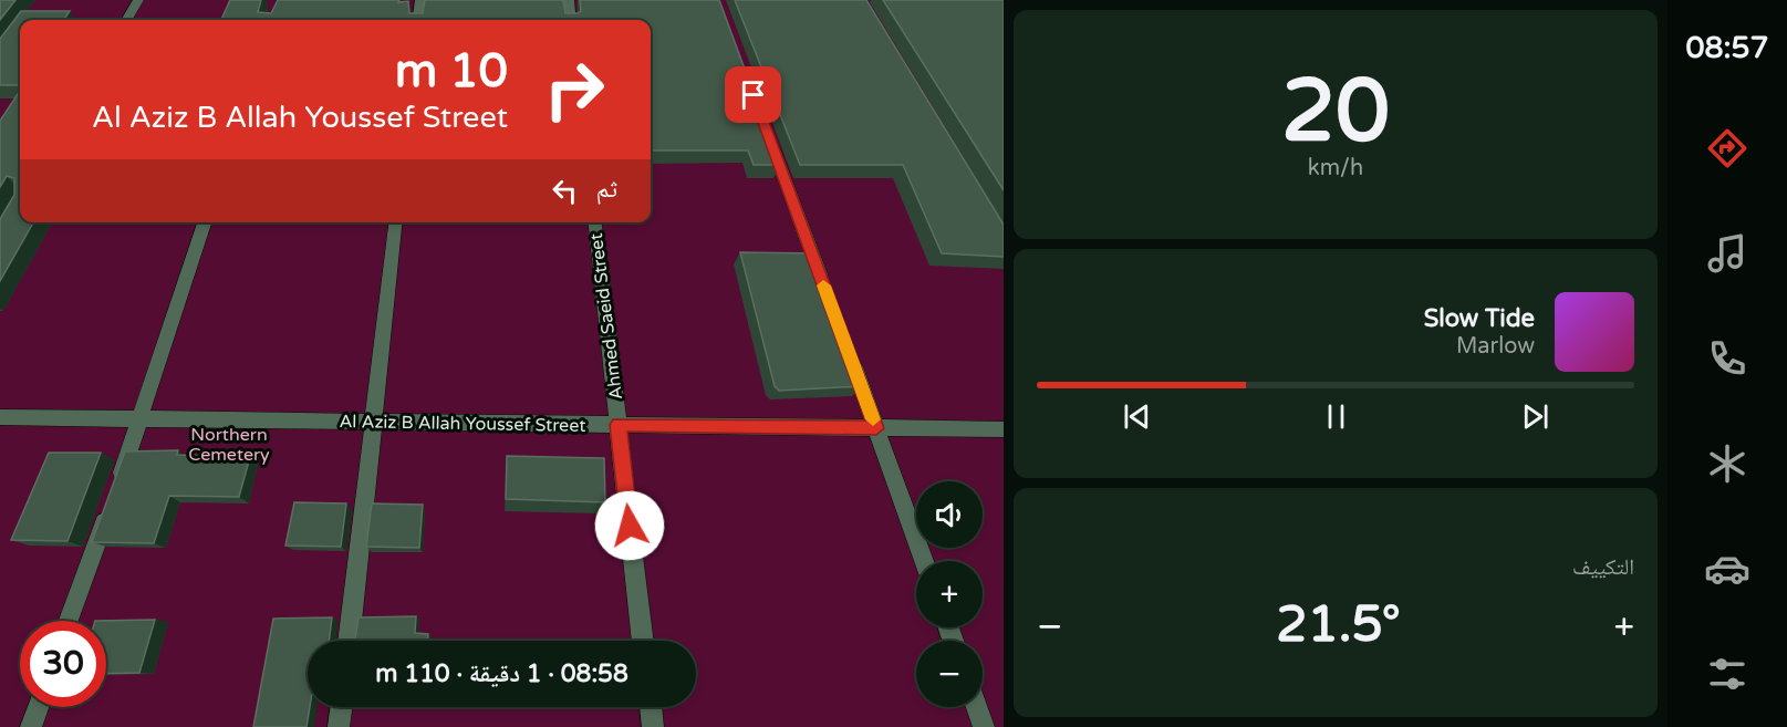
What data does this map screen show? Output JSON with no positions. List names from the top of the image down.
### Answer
{
  "streets": {
    "street": ["Ahmed Saeid Street", "Al Aziz B Allah Youssef Street"]
  },
  "crossings": [
    ["Ahmed Saeid Street", "Al Aziz B Allah Youssef Street"]
  ],
  "parks": ["Northern Cemetery"],
  "page": {
    "tabs": "08:57",
    "tile": [
      ["20", "km/h"],
      "التكييف"
    ],
    "turn": ["10 m", "Al Aziz B Allah Youssef Street"],
    "then": "ثم",
    "song": ["Slow Tide", "Marlow"],
    "map_buttons": ["+", "−"],
    "heat": ["−", "21.5°", "+"],
    "limit": "30",
    "trip": "08:58 · 1 دقيقة · 110 m"
  }
}
